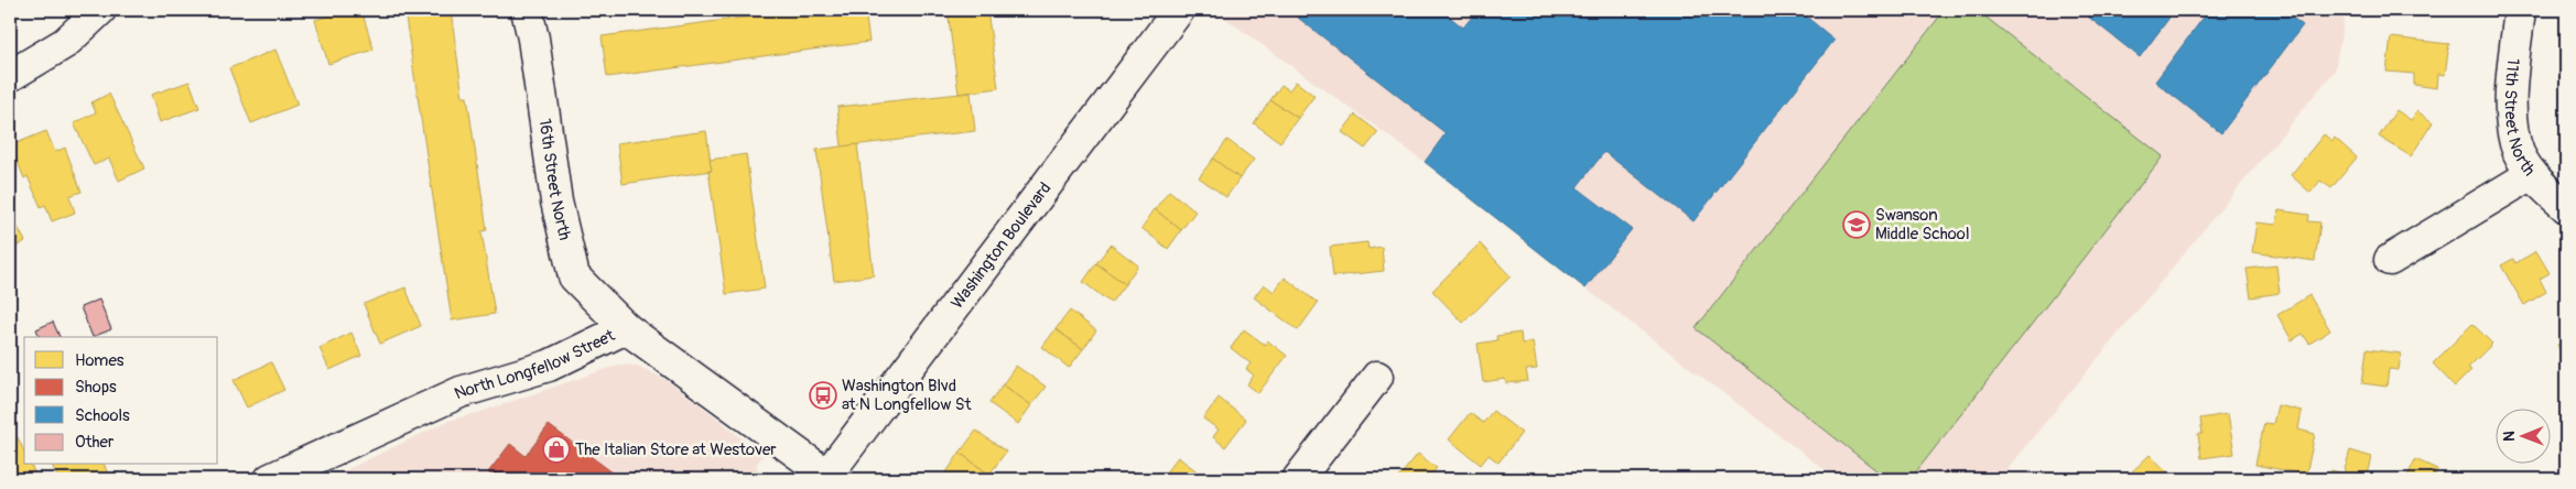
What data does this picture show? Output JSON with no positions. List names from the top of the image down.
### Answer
{
  "streets": {
    "street": [
      "11th Street North",
      "16th Street North",
      "Washington Boulevard",
      "North Longfellow Street"
    ]
  },
  "crossings": [
    ["16th Street North", "North Longfellow Street"],
    ["Washington Boulevard", "North Longfellow Street"]
  ],
  "places": {
    "school or university": ["Swanson Middle School"],
    "bus stop": ["Washington Blvd at N Longfellow St"],
    "shop": ["The Italian Store at Westover"]
  },
  "legend": [
    "Homes",
    "Shops",
    "Schools",
    "Other"
  ],
  "north": "left"
}
